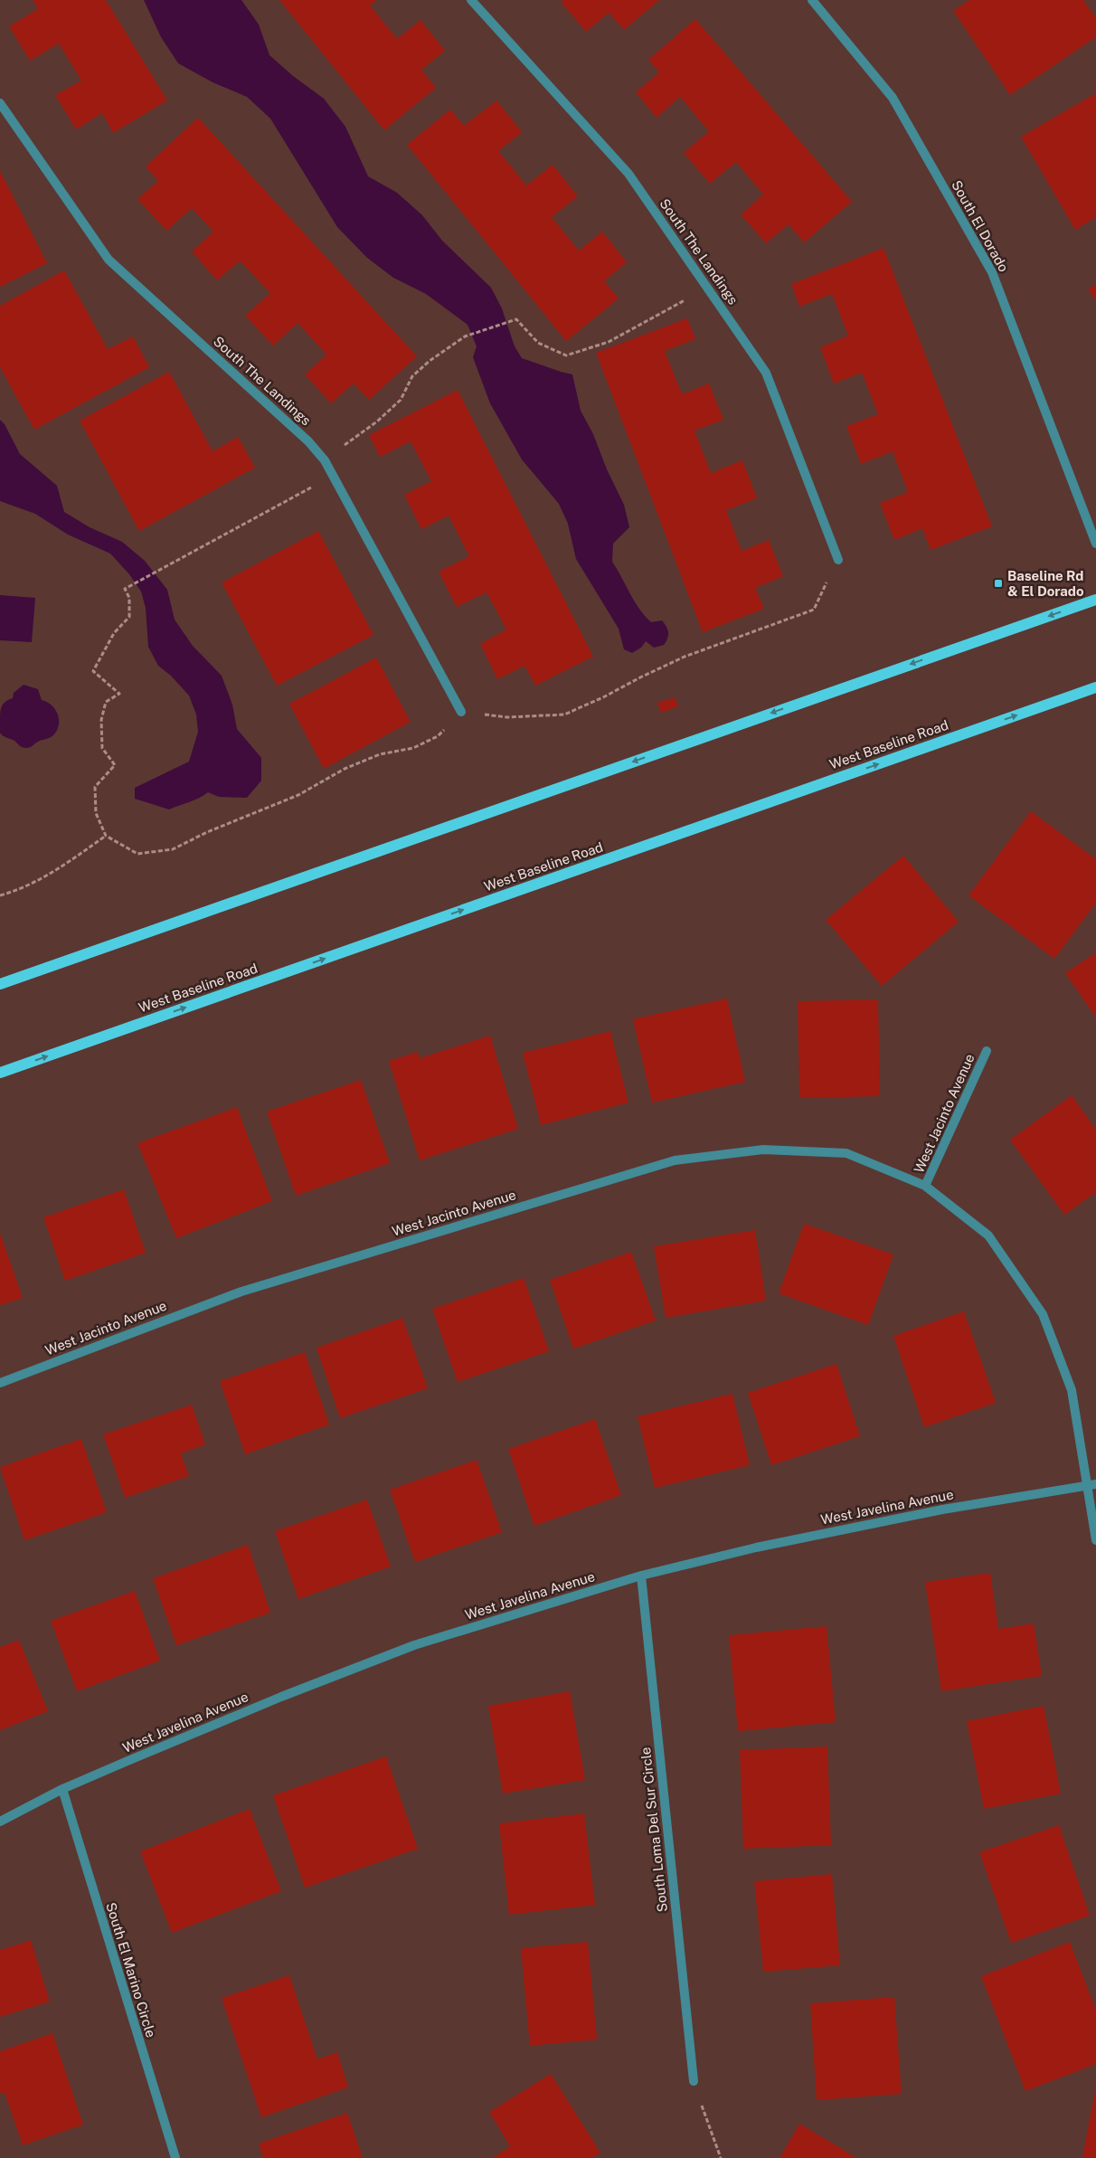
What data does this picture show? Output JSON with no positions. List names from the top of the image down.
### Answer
{
  "streets": {
    "main road": ["West Baseline Road"],
    "street": [
      "South El Dorado",
      "South The Landings",
      "West Jacinto Avenue",
      "West Javelina Avenue",
      "South Loma Del Sur Circle",
      "South El Marino Circle"
    ]
  },
  "crossings": [
    ["West Jacinto Avenue", "West Javelina Avenue"],
    ["West Javelina Avenue", "South Loma Del Sur Circle"],
    ["West Javelina Avenue", "South El Marino Circle"]
  ],
  "places": {
    "transit": ["Baseline Rd & El Dorado"]
  }
}
